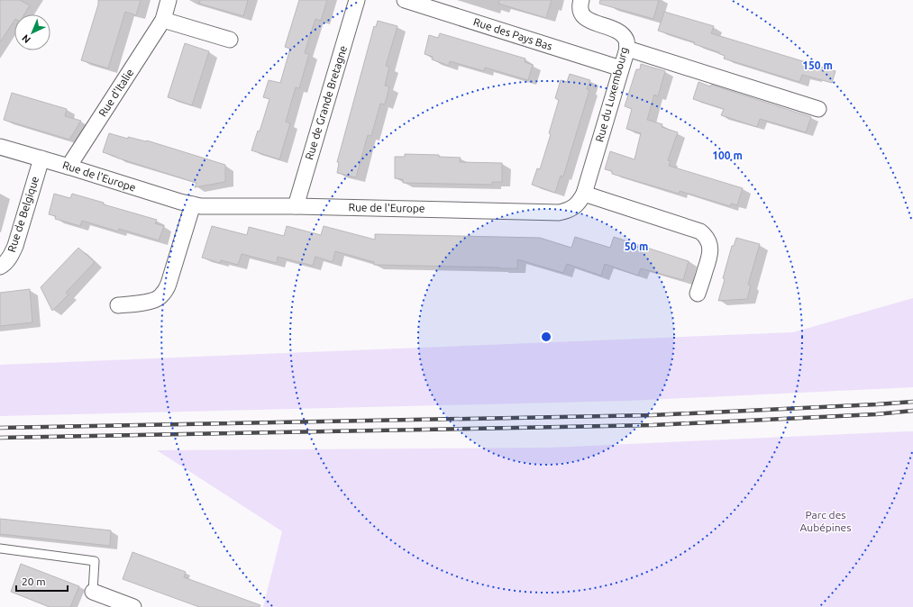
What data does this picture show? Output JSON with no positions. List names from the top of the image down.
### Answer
{
  "streets": {
    "street": [
      "Rue des Pays Bas",
      "Rue d'Italie",
      "Rue du Luxembourg",
      "Rue de Grande Bretagne",
      "Rue de l'Europe",
      "Rue de Belgique"
    ]
  },
  "crossings": [
    ["Rue des Pays Bas", "Rue du Luxembourg"],
    ["Rue d'Italie", "Rue de l'Europe"],
    ["Rue du Luxembourg", "Rue de l'Europe"],
    ["Rue de Grande Bretagne", "Rue de l'Europe"],
    ["Rue de l'Europe", "Rue de Belgique"]
  ],
  "parks": ["Parc des Aubépines"],
  "scale_bar": "20 m",
  "north": "bottom left",
  "rings": ["150 m", "100 m", "50 m"]
}
